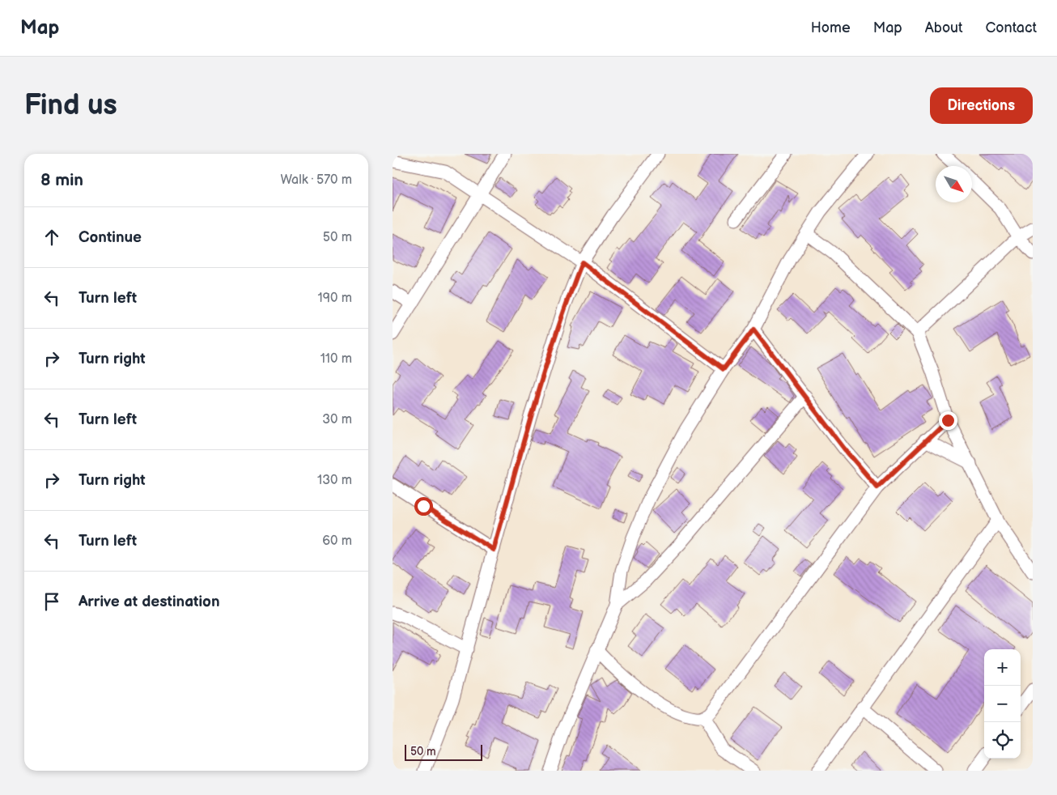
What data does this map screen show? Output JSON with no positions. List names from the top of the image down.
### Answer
{
  "scale_bar": "50 m",
  "north": "bottom right",
  "page": {
    "header": "Map",
    "nav": [
      "Home",
      "Map",
      "About",
      "Contact"
    ],
    "buttons": "Directions",
    "title": "Find us",
    "heading": ["8 min", "Walk · 570 m"],
    "list": [
      ["Continue", "50 m"],
      ["Turn left", "190 m"],
      ["Turn right", "110 m"],
      ["Turn left", "30 m"],
      ["Turn right", "130 m"],
      ["Turn left", "60 m"],
      "Arrive at destination"
    ],
    "map_buttons": ["+", "−"],
    "scale": "50 m"
  }
}
